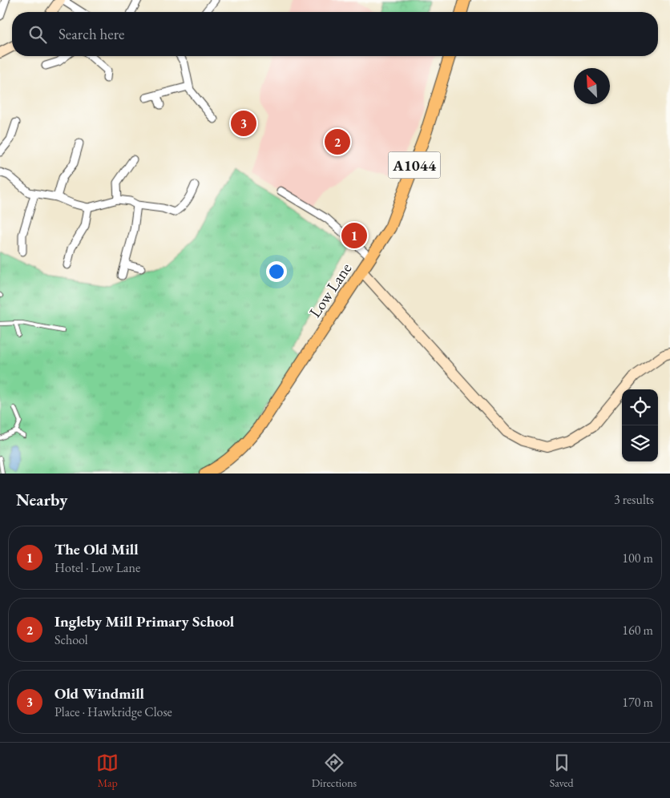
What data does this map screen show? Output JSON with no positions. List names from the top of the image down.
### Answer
{
  "streets": {
    "main road": ["A1044", "Low Lane"]
  },
  "north": "top left",
  "page": {
    "search": "Search here",
    "pins": ["3", "2", "1"],
    "heading": ["Nearby", "3 results"],
    "list": [
      {
        "mark": "1",
        "name": "The Old Mill",
        "note": "Hotel · Low Lane",
        "value": "100 m"
      },
      {
        "mark": "2",
        "name": "Ingleby Mill Primary School",
        "note": "School",
        "value": "160 m"
      },
      {
        "mark": "3",
        "name": "Old Windmill",
        "note": "Place · Hawkridge Close",
        "value": "170 m"
      }
    ],
    "nav": ["Map", "Directions", "Saved"]
  }
}
